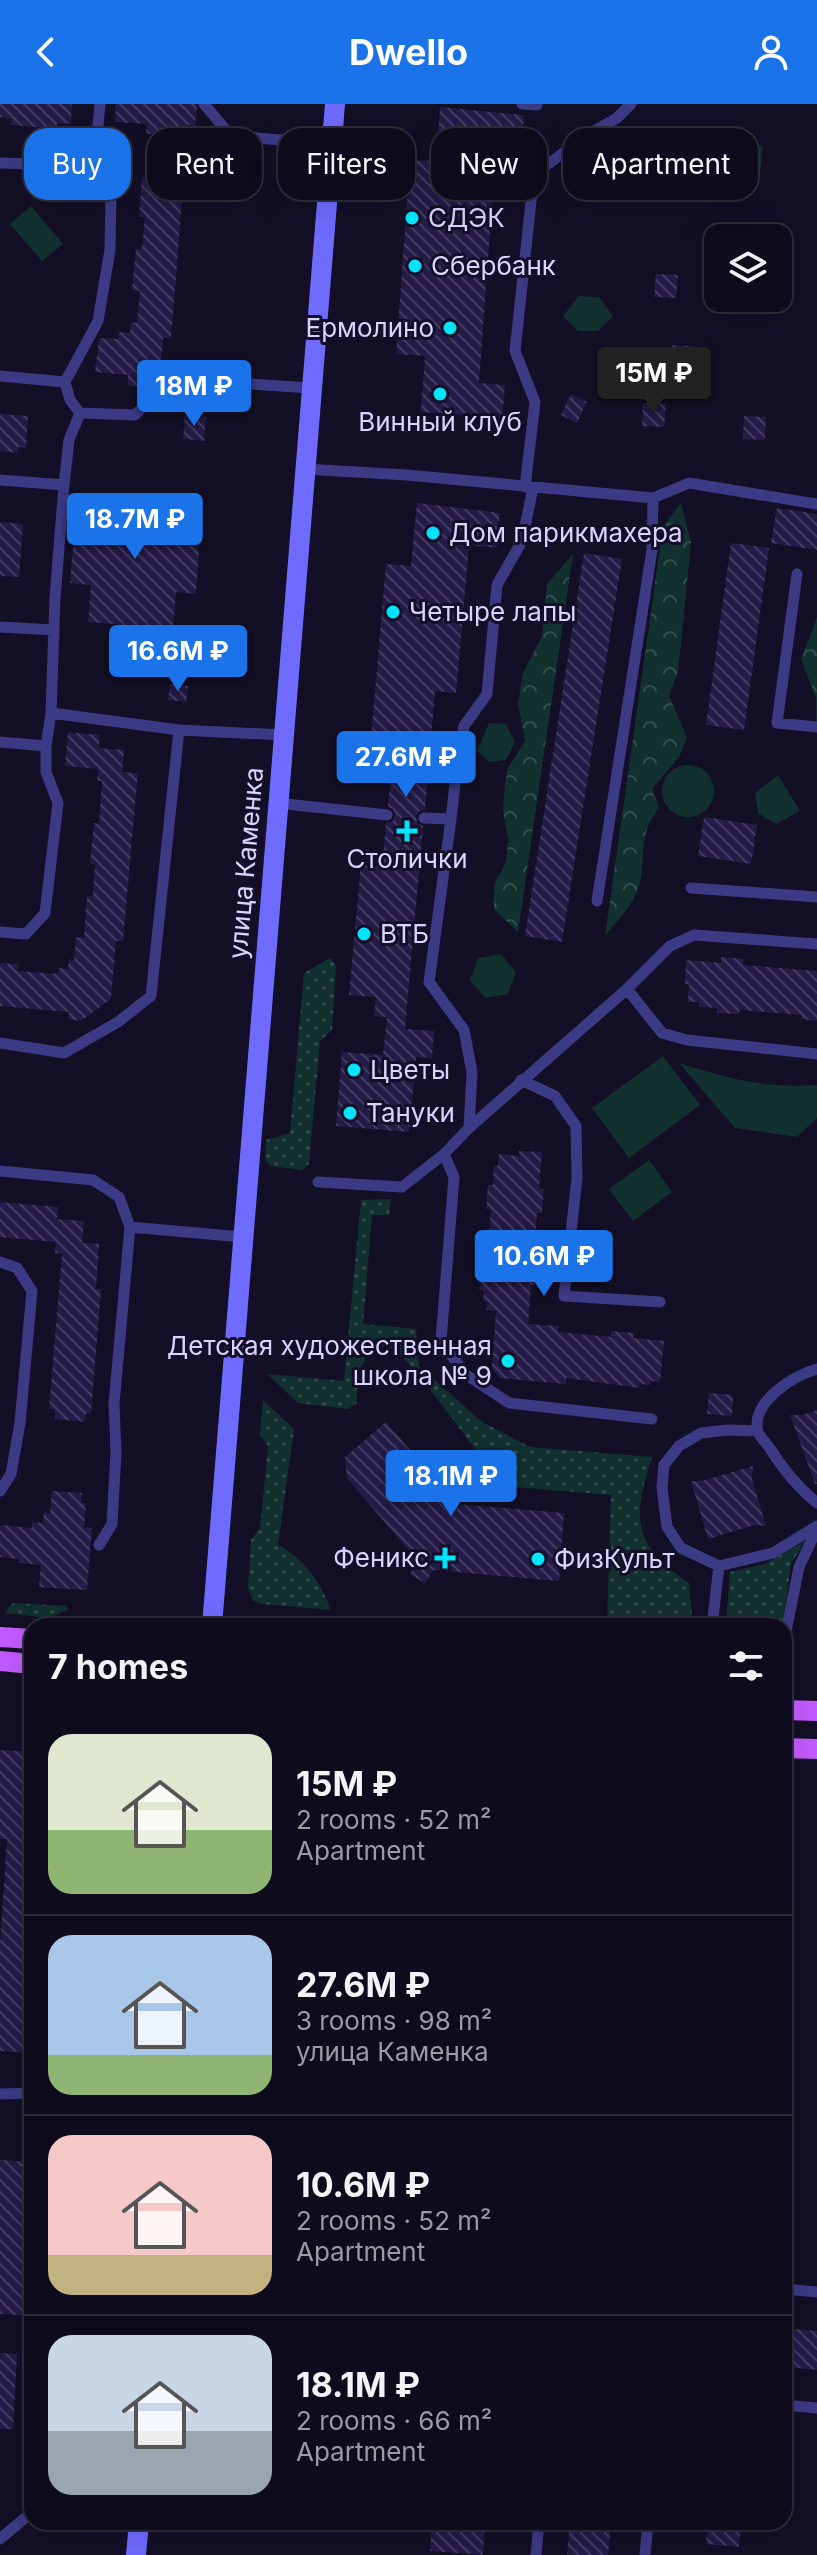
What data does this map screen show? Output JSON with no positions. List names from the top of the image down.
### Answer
{
  "streets": {
    "main road": ["улица Каменка"]
  },
  "places": {
    "other": [
      "СДЭК",
      "Сбербанк",
      "Ермолино",
      "Винный клуб",
      "Дом парикмахера",
      "Четыре лапы",
      "ВТБ",
      "Цветы",
      "Тануки",
      "Детская художественная школа № 9",
      "ФизКульт"
    ],
    "health": ["Столички", "Феникс"]
  },
  "page": {
    "header": "Dwello",
    "chip": [
      "Buy",
      "Rent",
      "Filters",
      "New",
      "Apartment"
    ],
    "price": [
      "15M ₽",
      "18M ₽",
      "18.7M ₽",
      "16.6M ₽",
      "27.6M ₽",
      "10.6M ₽",
      "18.1M ₽"
    ],
    "heading": "7 homes",
    "list": [
      {
        "name": "15M ₽",
        "note": "2 rooms · 52 m² · Apartment"
      },
      {
        "name": "27.6M ₽",
        "note": "3 rooms · 98 m² · улица Каменка"
      },
      {
        "name": "10.6M ₽",
        "note": "2 rooms · 52 m² · Apartment"
      },
      {
        "name": "18.1M ₽",
        "note": "2 rooms · 66 m² · Apartment"
      }
    ]
  }
}
